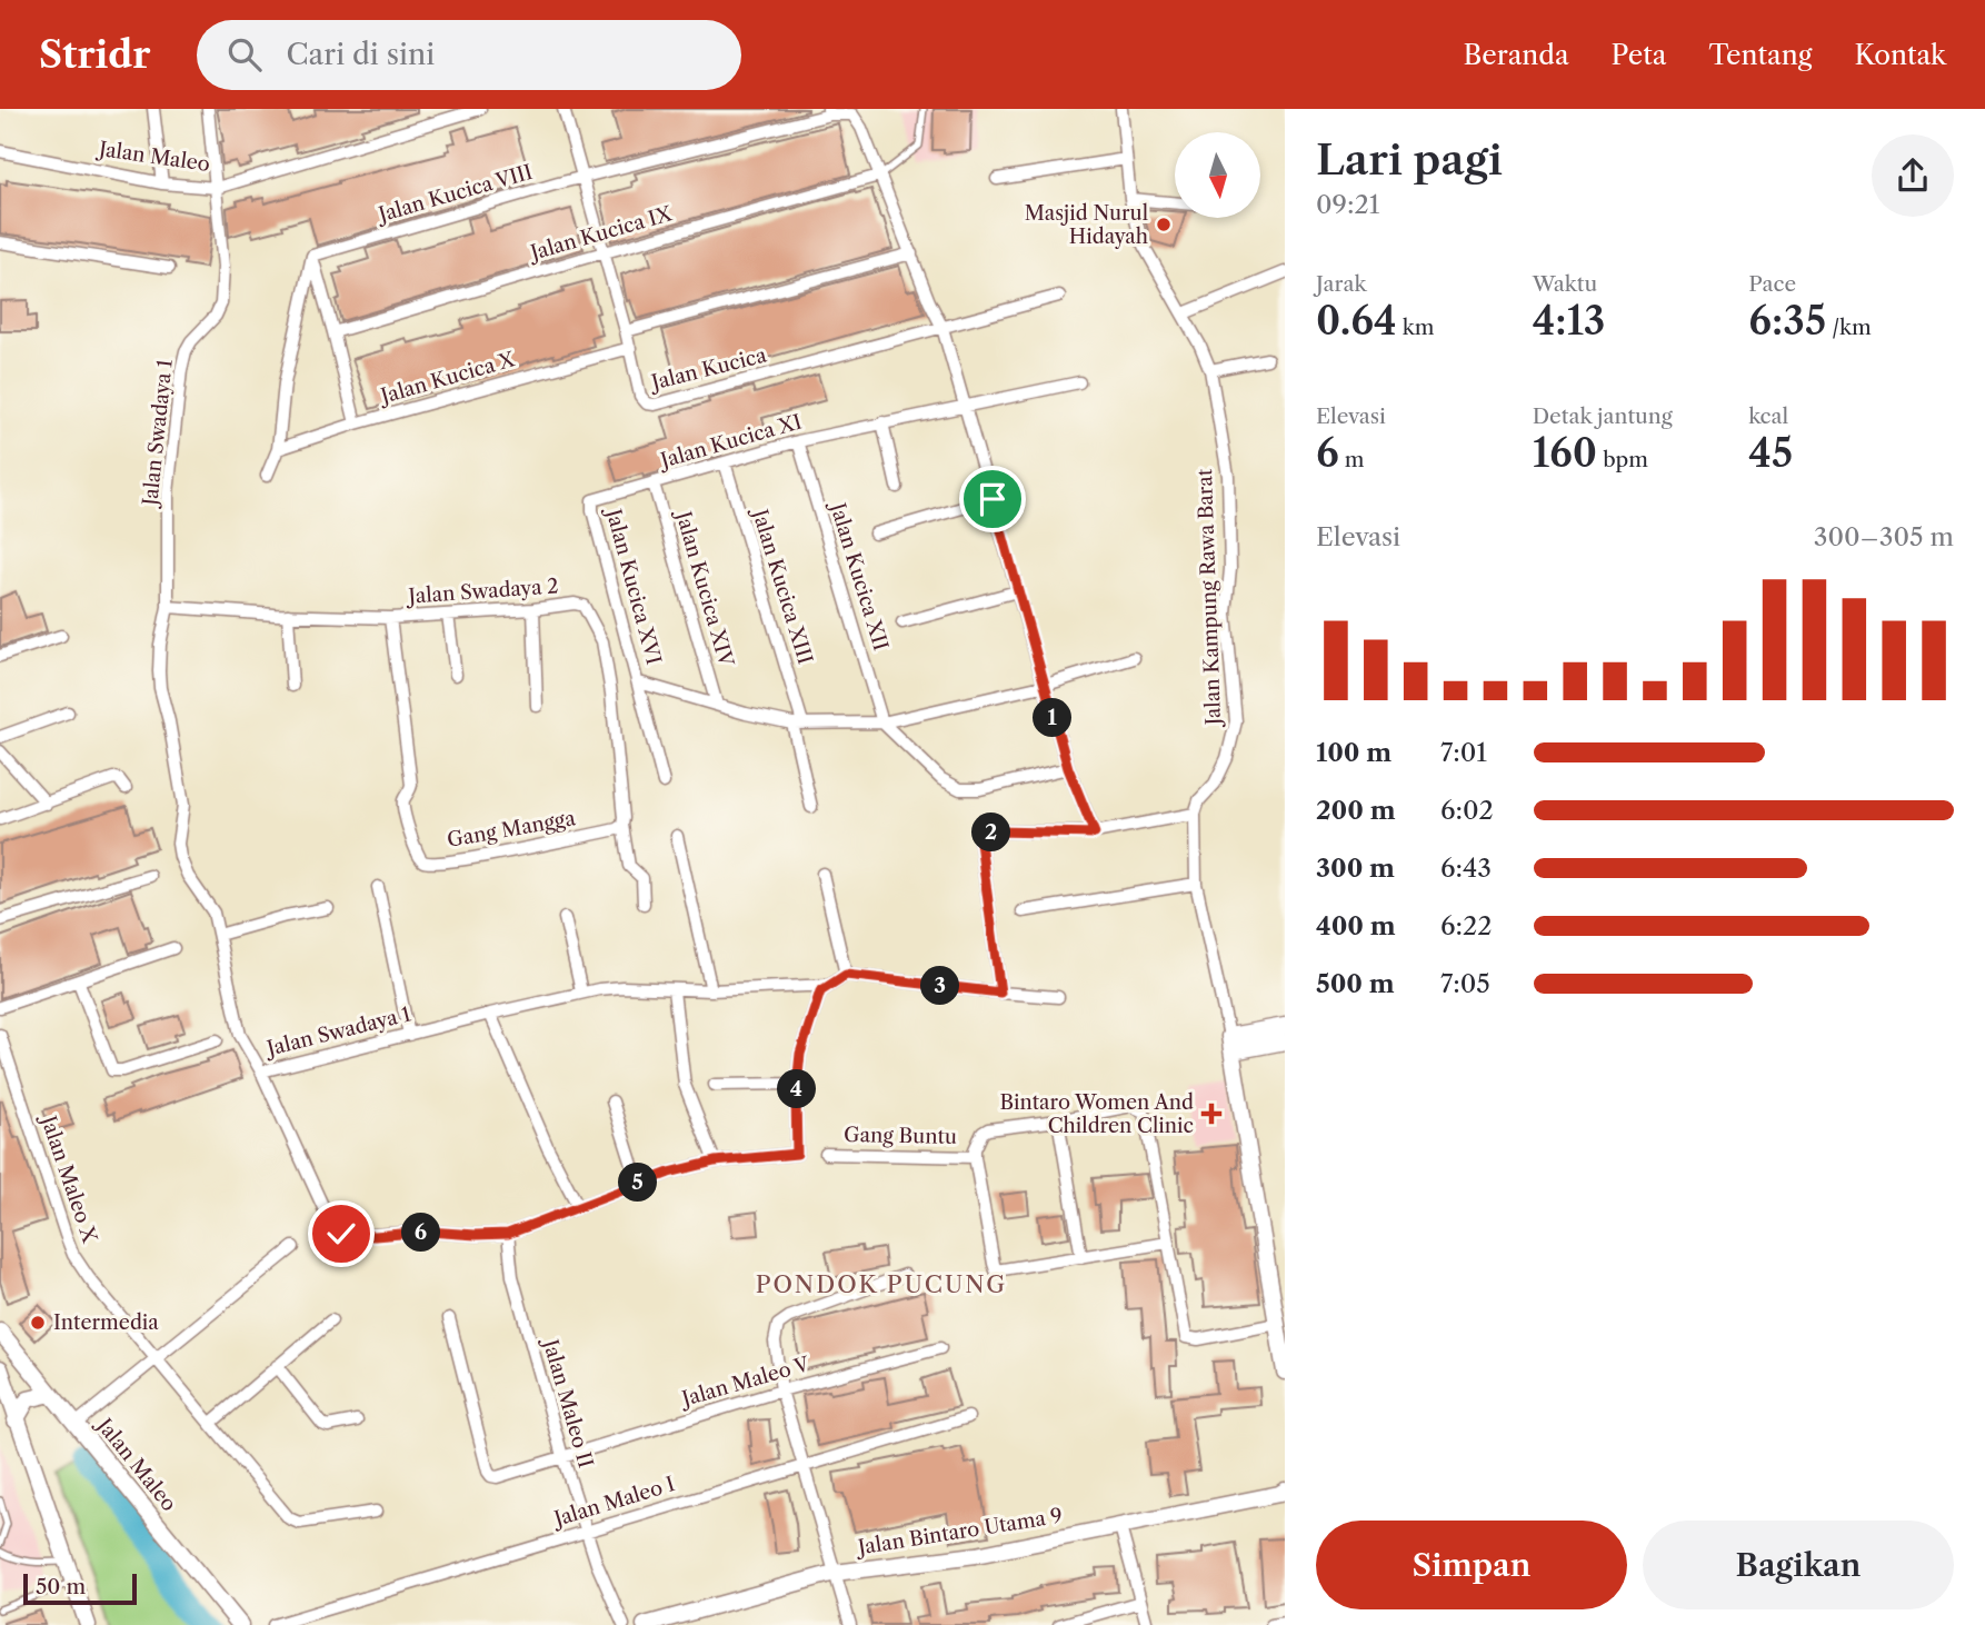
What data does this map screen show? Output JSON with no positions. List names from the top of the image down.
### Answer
{
  "streets": {
    "street": [
      "Jalan Maleo",
      "Jalan Kucica VIII",
      "Jalan Kucica IX",
      "Jalan Kucica",
      "Jalan Kucica X",
      "Jalan Swadaya 1",
      "Jalan Kucica XI",
      "Jalan Kucica XII",
      "Jalan Kucica XVI",
      "Jalan Kucica XIII",
      "Jalan Kucica XIV",
      "Jalan Swadaya 2",
      "Jalan Kampung Rawa Barat",
      "Gang Mangga",
      "Gang Buntu",
      "Jalan Maleo X",
      "Jalan Maleo V",
      "Jalan Maleo II",
      "Jalan Maleo I",
      "Jalan Bintaro Utama 9"
    ]
  },
  "crossings": [
    ["Jalan Maleo", "Jalan Swadaya 1"],
    ["Jalan Kucica VIII", "Jalan Kucica"],
    ["Jalan Kucica IX", "Jalan Kucica"],
    ["Jalan Kucica", "Jalan Kucica X"],
    ["Jalan Swadaya 1", "Jalan Swadaya 2"],
    ["Jalan Kucica XI", "Jalan Kucica XII"],
    ["Jalan Kucica XI", "Jalan Kucica XVI"],
    ["Jalan Kucica XI", "Jalan Kucica XIII"],
    ["Jalan Kucica XI", "Jalan Kucica XIV"],
    ["Jalan Kucica XII", "Jalan Kucica XVI"],
    ["Jalan Kucica XVI", "Jalan Kucica XIII"],
    ["Jalan Kucica XVI", "Jalan Kucica XIV"],
    ["Jalan Swadaya 2", "Gang Mangga"],
    ["Jalan Maleo V", "Jalan Maleo II"],
    ["Jalan Maleo II", "Jalan Maleo I"]
  ],
  "districts": ["PONDOK PUCUNG"],
  "places": {
    "other": ["Masjid Nurul Hidayah", "Intermedia"],
    "health": ["Bintaro Women And Children Clinic"]
  },
  "scale_bar": "50 m",
  "north": "bottom",
  "page": {
    "header": "Stridr",
    "search": "Cari di sini",
    "nav": [
      "Beranda",
      "Peta",
      "Tentang",
      "Kontak"
    ],
    "heading": ["Lari pagi", "09:21"],
    "stats": [
      ["Jarak", "0.64 km"],
      ["Waktu", "4:13"],
      ["Pace", "6:35 /km"],
      ["Elevasi", "6 m"],
      ["Detak jantung", "160 bpm"],
      ["kcal", "45"]
    ],
    "chart": ["Elevasi", "300–305 m"],
    "pins": [
      "1",
      "2",
      "3",
      "4",
      "5",
      "6"
    ],
    "list": [
      {
        "name": "100 m",
        "note": "7:01"
      },
      {
        "name": "200 m",
        "note": "6:02"
      },
      {
        "name": "300 m",
        "note": "6:43"
      },
      {
        "name": "400 m",
        "note": "6:22"
      },
      {
        "name": "500 m",
        "note": "7:05"
      }
    ],
    "buttons": ["Simpan", "Bagikan"],
    "scale": "50 m"
  }
}
